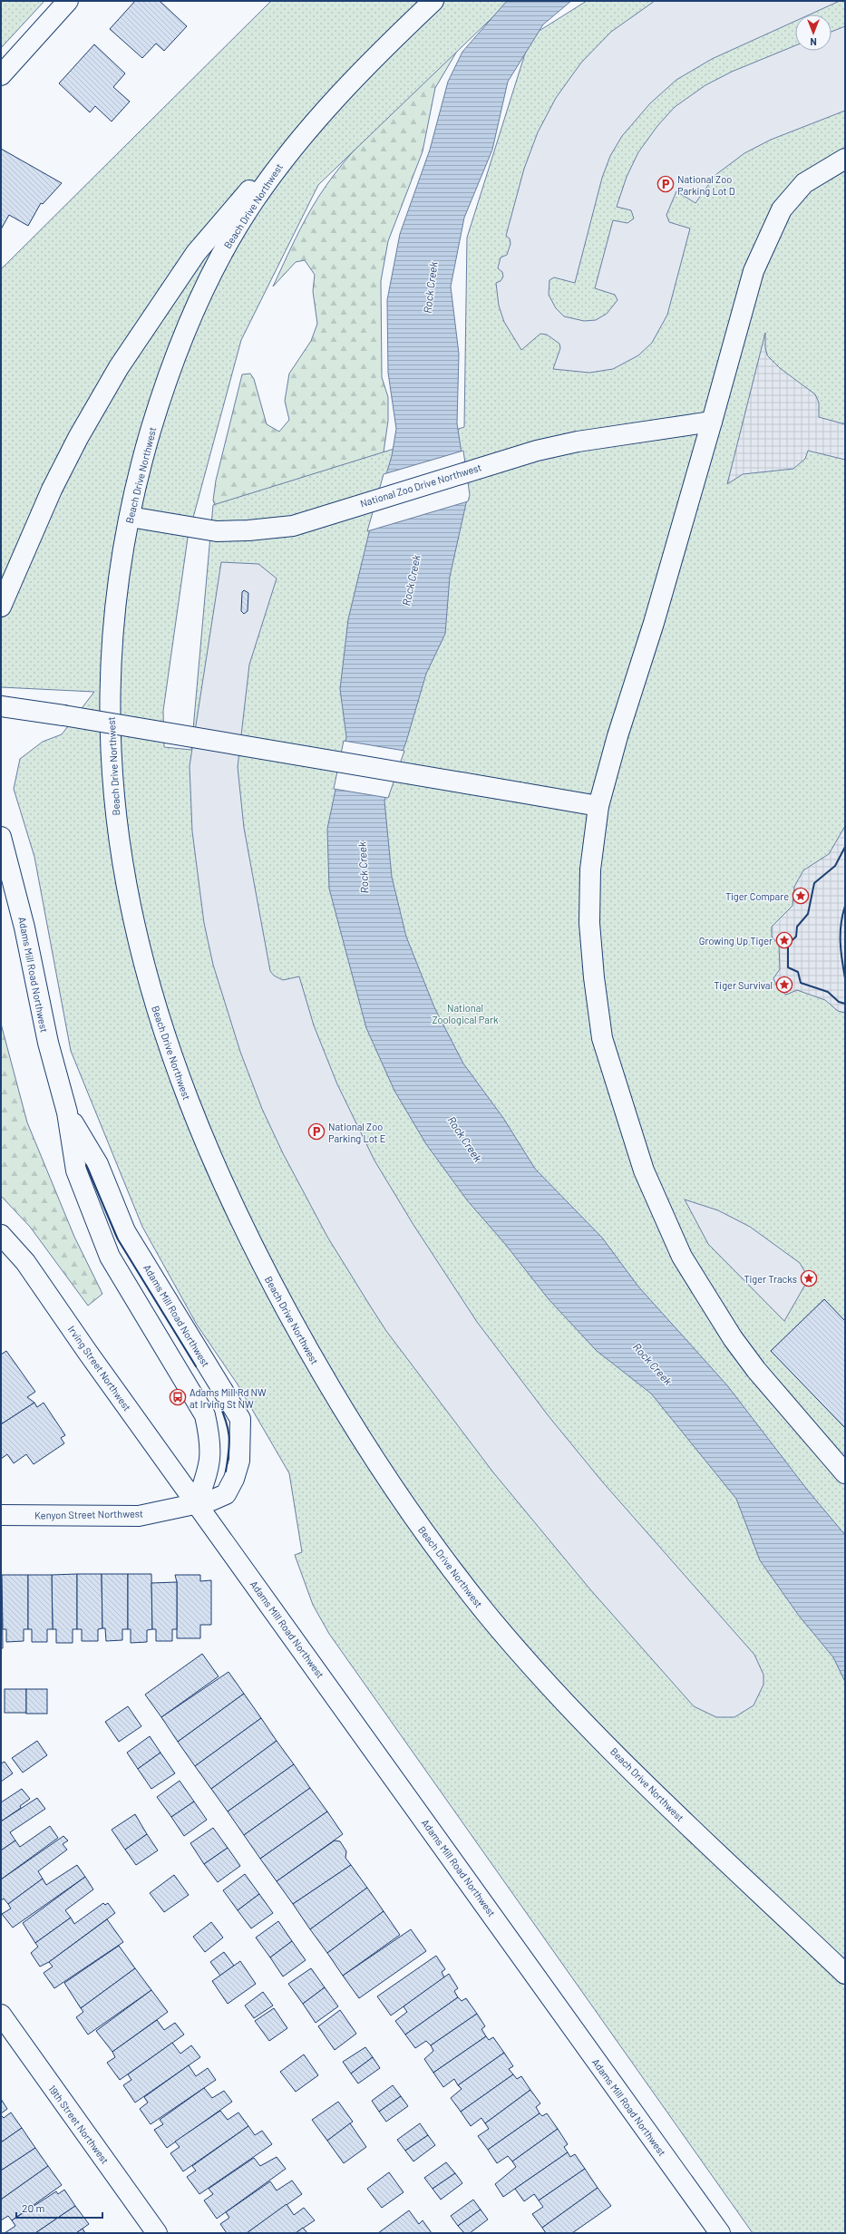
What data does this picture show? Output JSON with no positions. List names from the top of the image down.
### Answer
{
  "streets": {
    "street": [
      "Beach Drive Northwest",
      "National Zoo Drive Northwest",
      "Adams Mill Road Northwest",
      "Irving Street Northwest",
      "Kenyon Street Northwest",
      "19th Street Northwest"
    ]
  },
  "crossings": [
    ["Beach Drive Northwest", "National Zoo Drive Northwest"],
    ["Adams Mill Road Northwest", "Irving Street Northwest"],
    ["Adams Mill Road Northwest", "Kenyon Street Northwest"],
    ["Irving Street Northwest", "Kenyon Street Northwest"]
  ],
  "water": ["Rock Creek"],
  "parks": ["National Zoological Park"],
  "places": {
    "parking": ["National Zoo Parking Lot D", "National Zoo Parking Lot E"],
    "place": [
      "Tiger Compare",
      "Growing Up Tiger",
      "Tiger Survival",
      "Tiger Tracks"
    ],
    "bus stop": ["Adams Mill Rd NW at Irving St NW"]
  },
  "scale_bar": "20 m",
  "north": "bottom"
}
